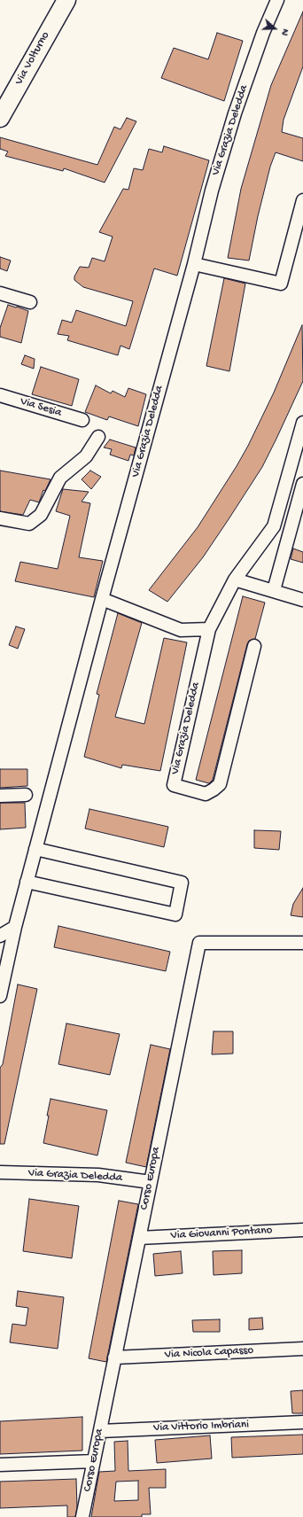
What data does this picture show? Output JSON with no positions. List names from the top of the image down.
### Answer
{
  "streets": {
    "street": [
      "Via Volturno",
      "Via Grazia Deledda",
      "Via Sesia",
      "Corso Europa",
      "Via Giovanni Pontano",
      "Via Nicola Capasso",
      "Via Vittorio Imbriani"
    ]
  },
  "crossings": [
    ["Via Grazia Deledda", "Corso Europa"],
    ["Corso Europa", "Via Giovanni Pontano"],
    ["Corso Europa", "Via Nicola Capasso"],
    ["Corso Europa", "Via Vittorio Imbriani"]
  ],
  "north": "right"
}
